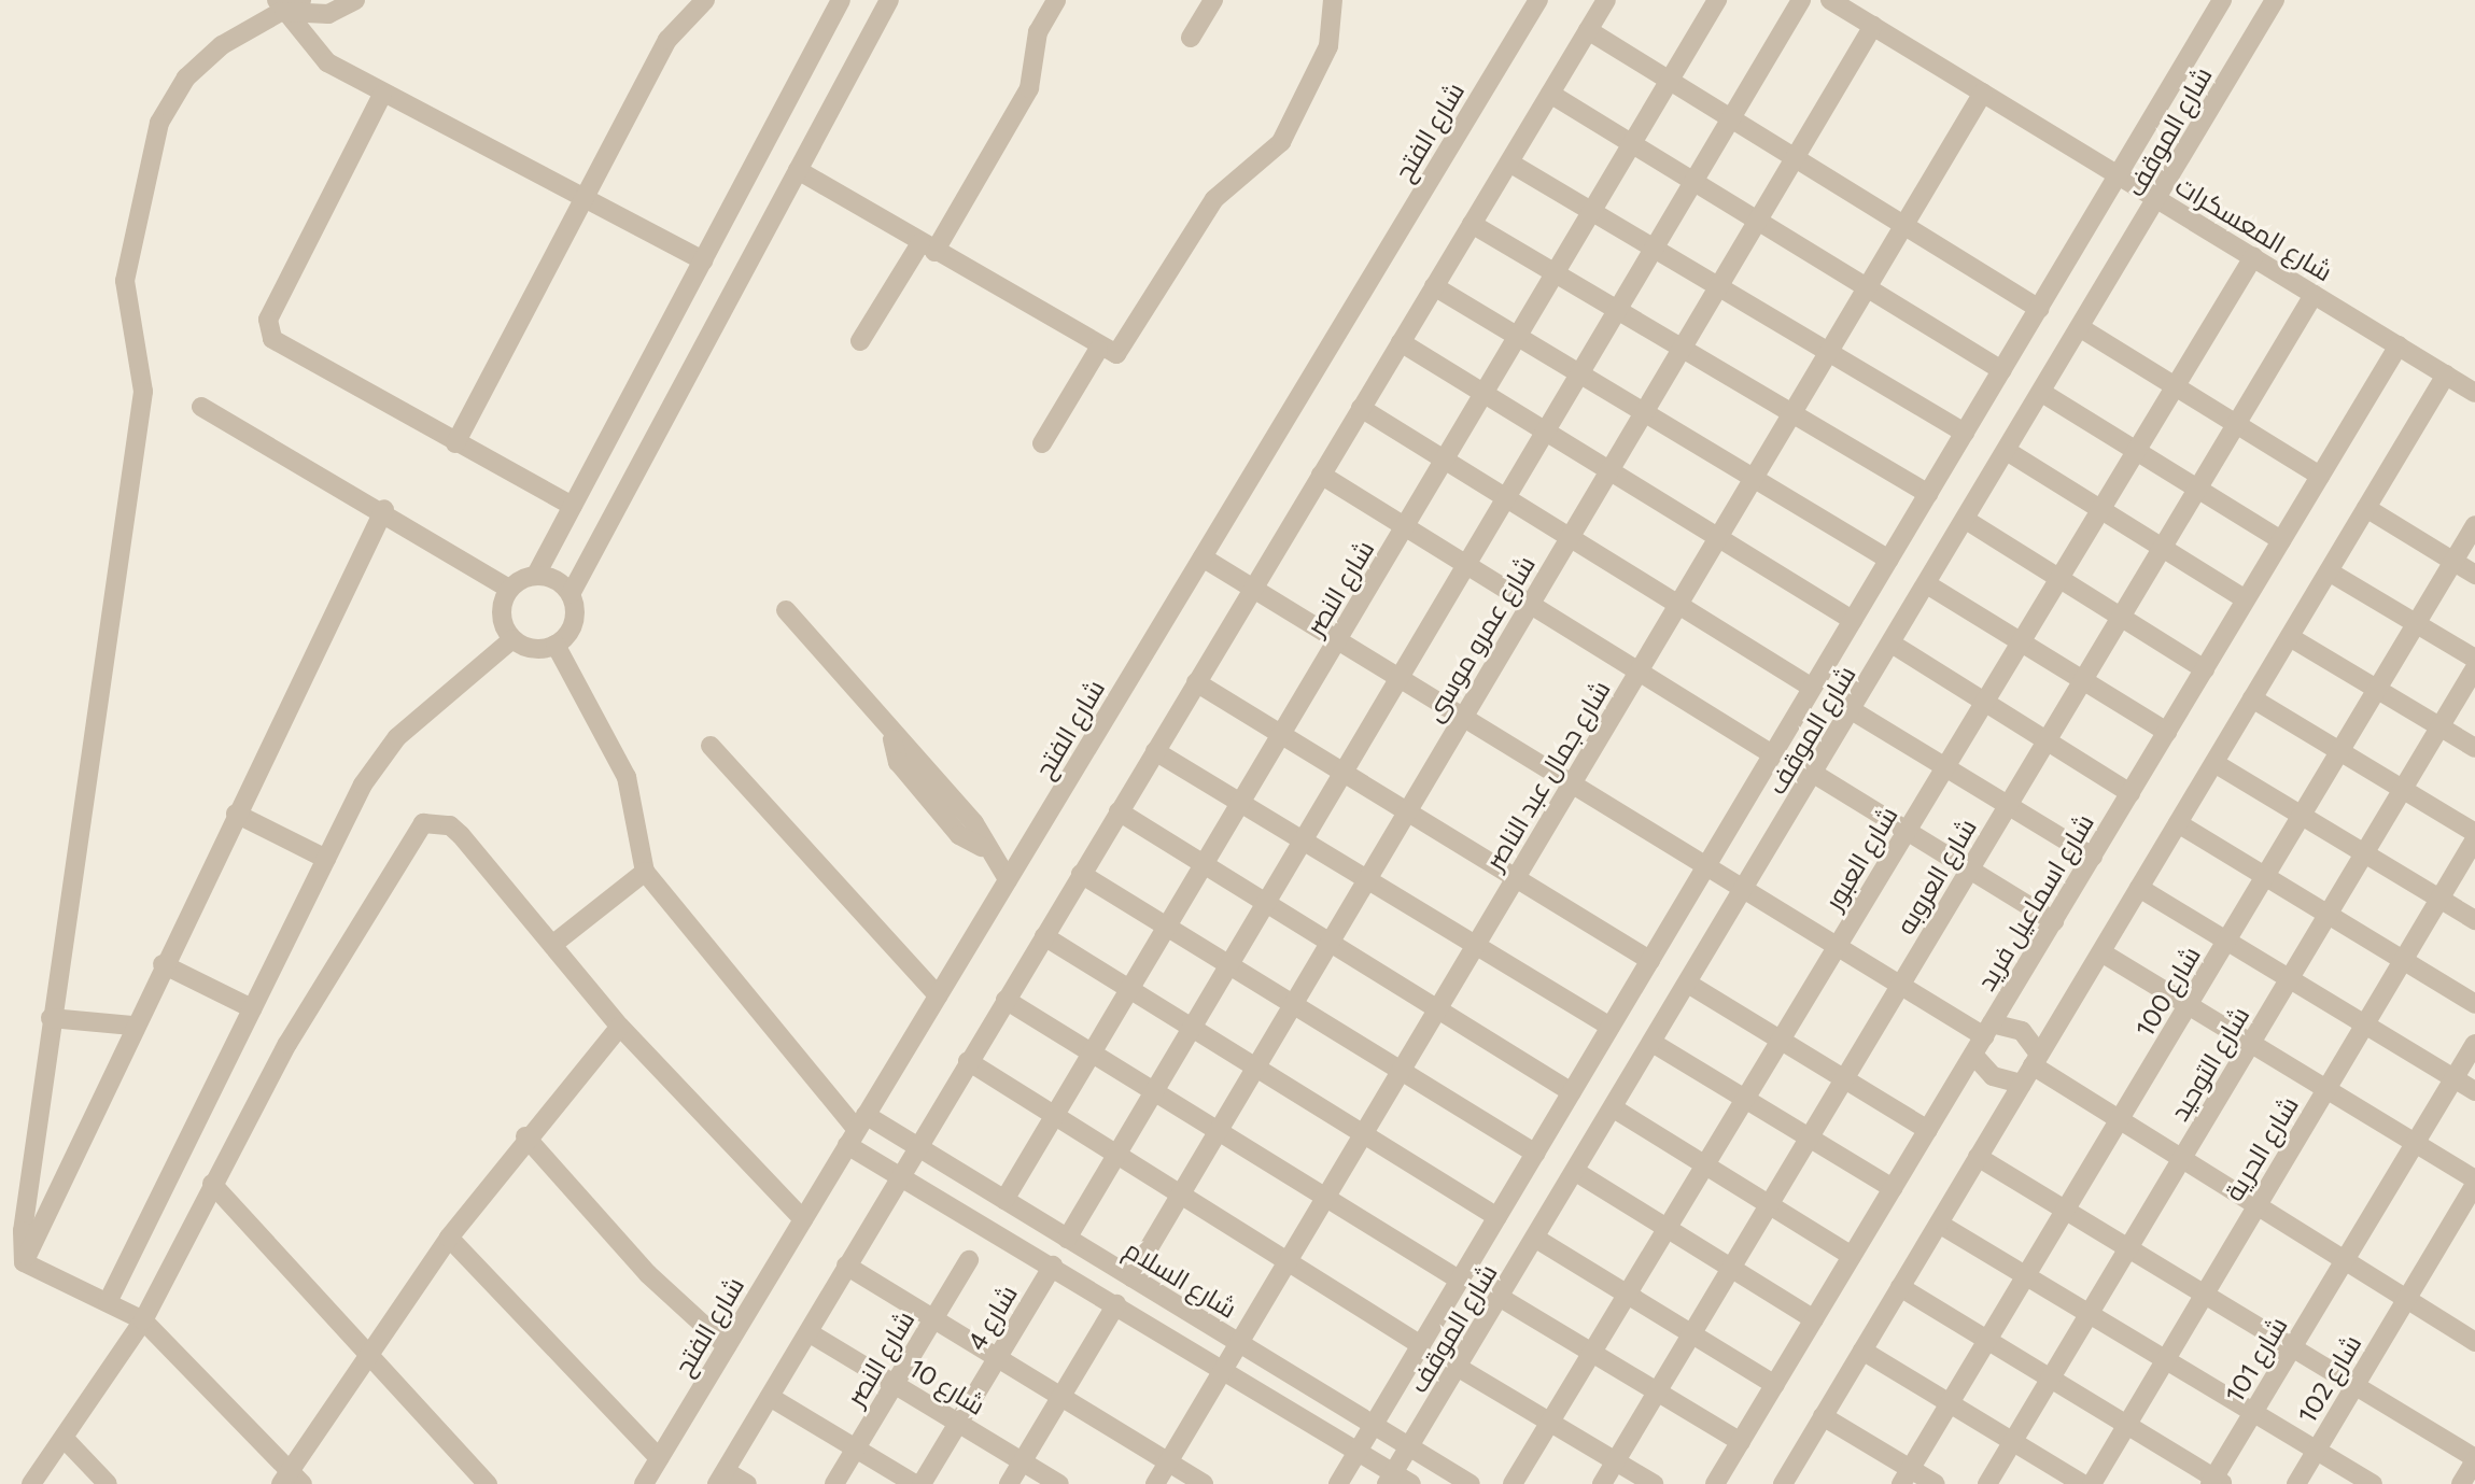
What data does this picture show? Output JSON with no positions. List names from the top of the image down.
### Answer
{
  "streets": {
    "street": [
      "شارع الفتح",
      "شارع الموقف",
      "شارع المعسكرات",
      "شارع النصر",
      "شارع عمرو موسى",
      "شارع جمال عبد الناصر",
      "شارع العبور",
      "شارع العروبه",
      "شارع اسماعيل فريد",
      "شارع 100",
      "شارع التوحيد",
      "شارع الحرية",
      "شارع السلام",
      "شارع 4",
      "شارع 101",
      "شارع 102",
      "شارع 10"
    ]
  },
  "crossings": [
    ["شارع الفتح", "شارع السلام"],
    ["شارع الموقف", "شارع المعسكرات"],
    ["شارع الموقف", "شارع السلام"],
    ["شارع المعسكرات", "شارع عمرو موسى"],
    ["شارع المعسكرات", "شارع جمال عبد الناصر"],
    ["شارع المعسكرات", "شارع العبور"],
    ["شارع المعسكرات", "شارع العروبه"],
    ["شارع المعسكرات", "شارع اسماعيل فريد"],
    ["شارع النصر", "شارع السلام"],
    ["شارع النصر", "شارع 10"],
    ["شارع عمرو موسى", "شارع السلام"],
    ["شارع جمال عبد الناصر", "شارع السلام"],
    ["شارع 4", "شارع 10"]
  ]
}
